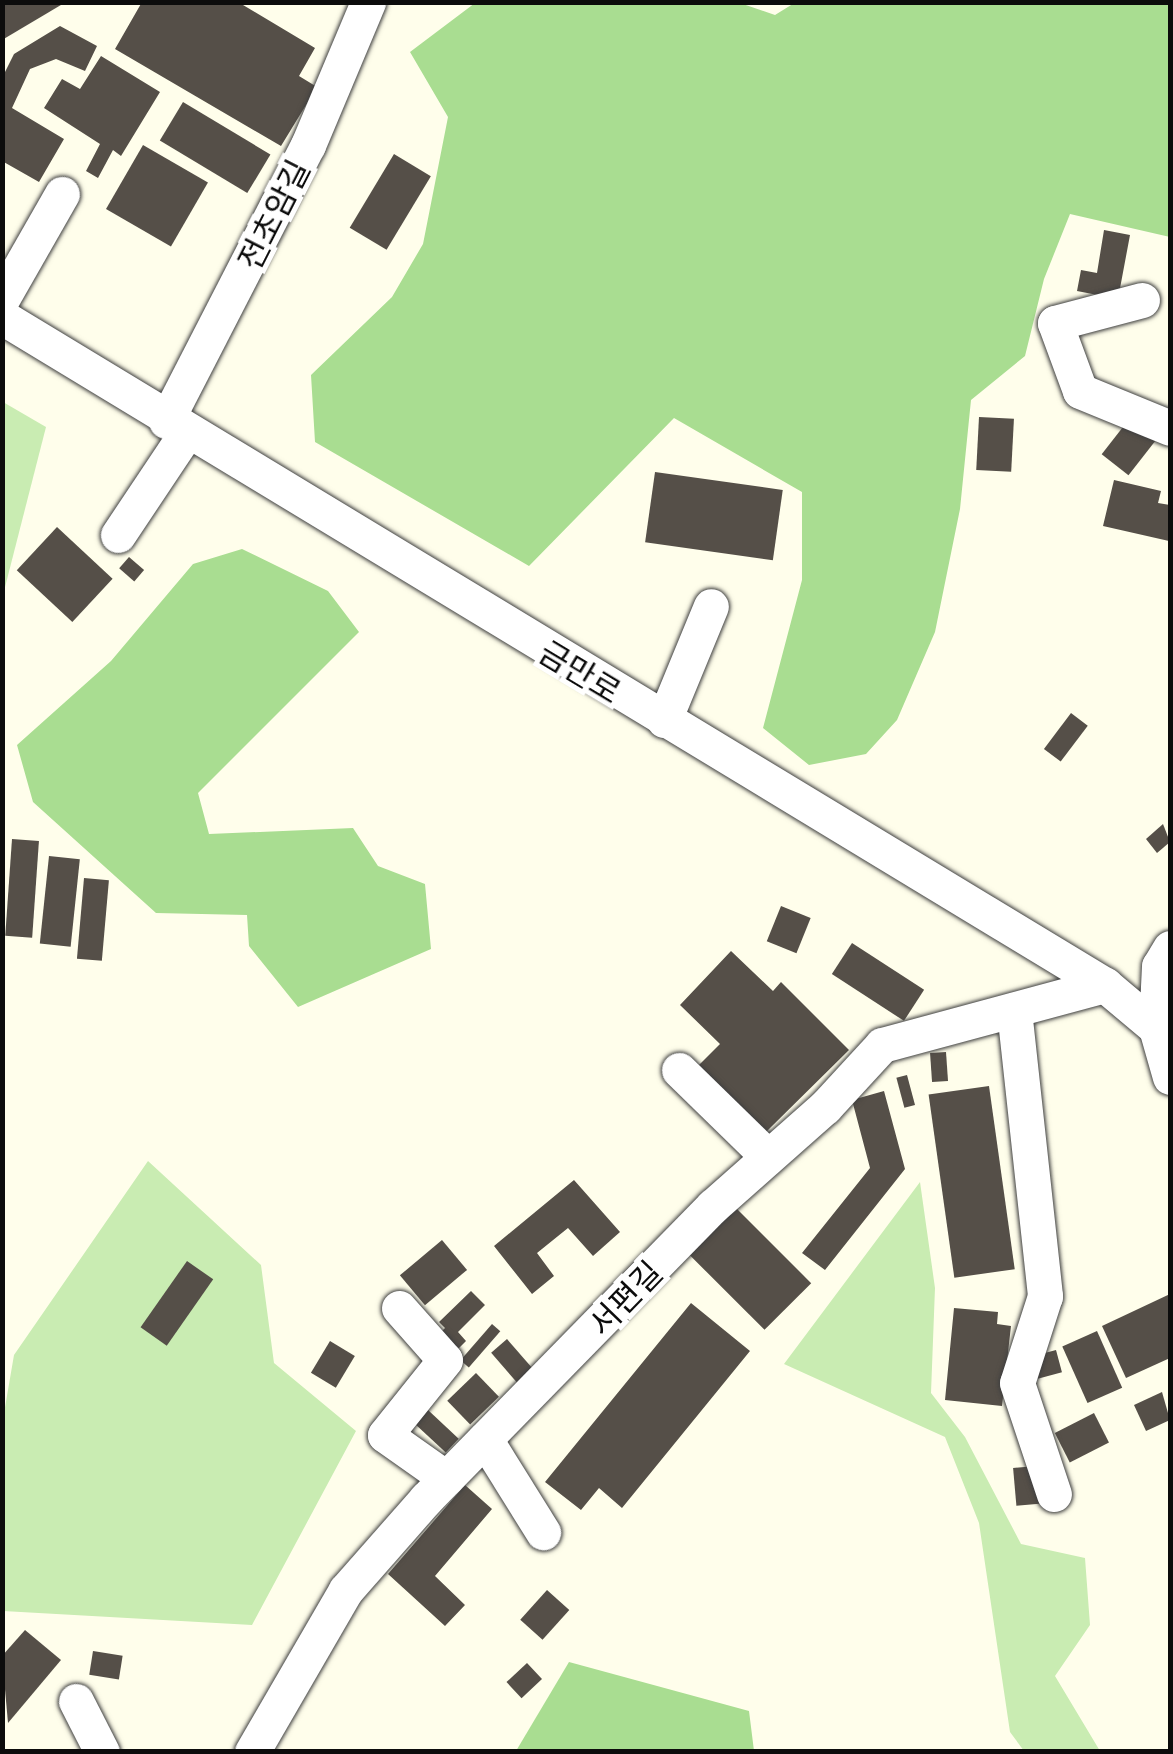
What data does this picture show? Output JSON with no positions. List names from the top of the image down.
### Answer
{
  "streets": {
    "street": ["전초암길", "금만로", "서편길"]
  },
  "crossings": [
    ["전초암길", "금만로"],
    ["금만로", "서편길"]
  ]
}
